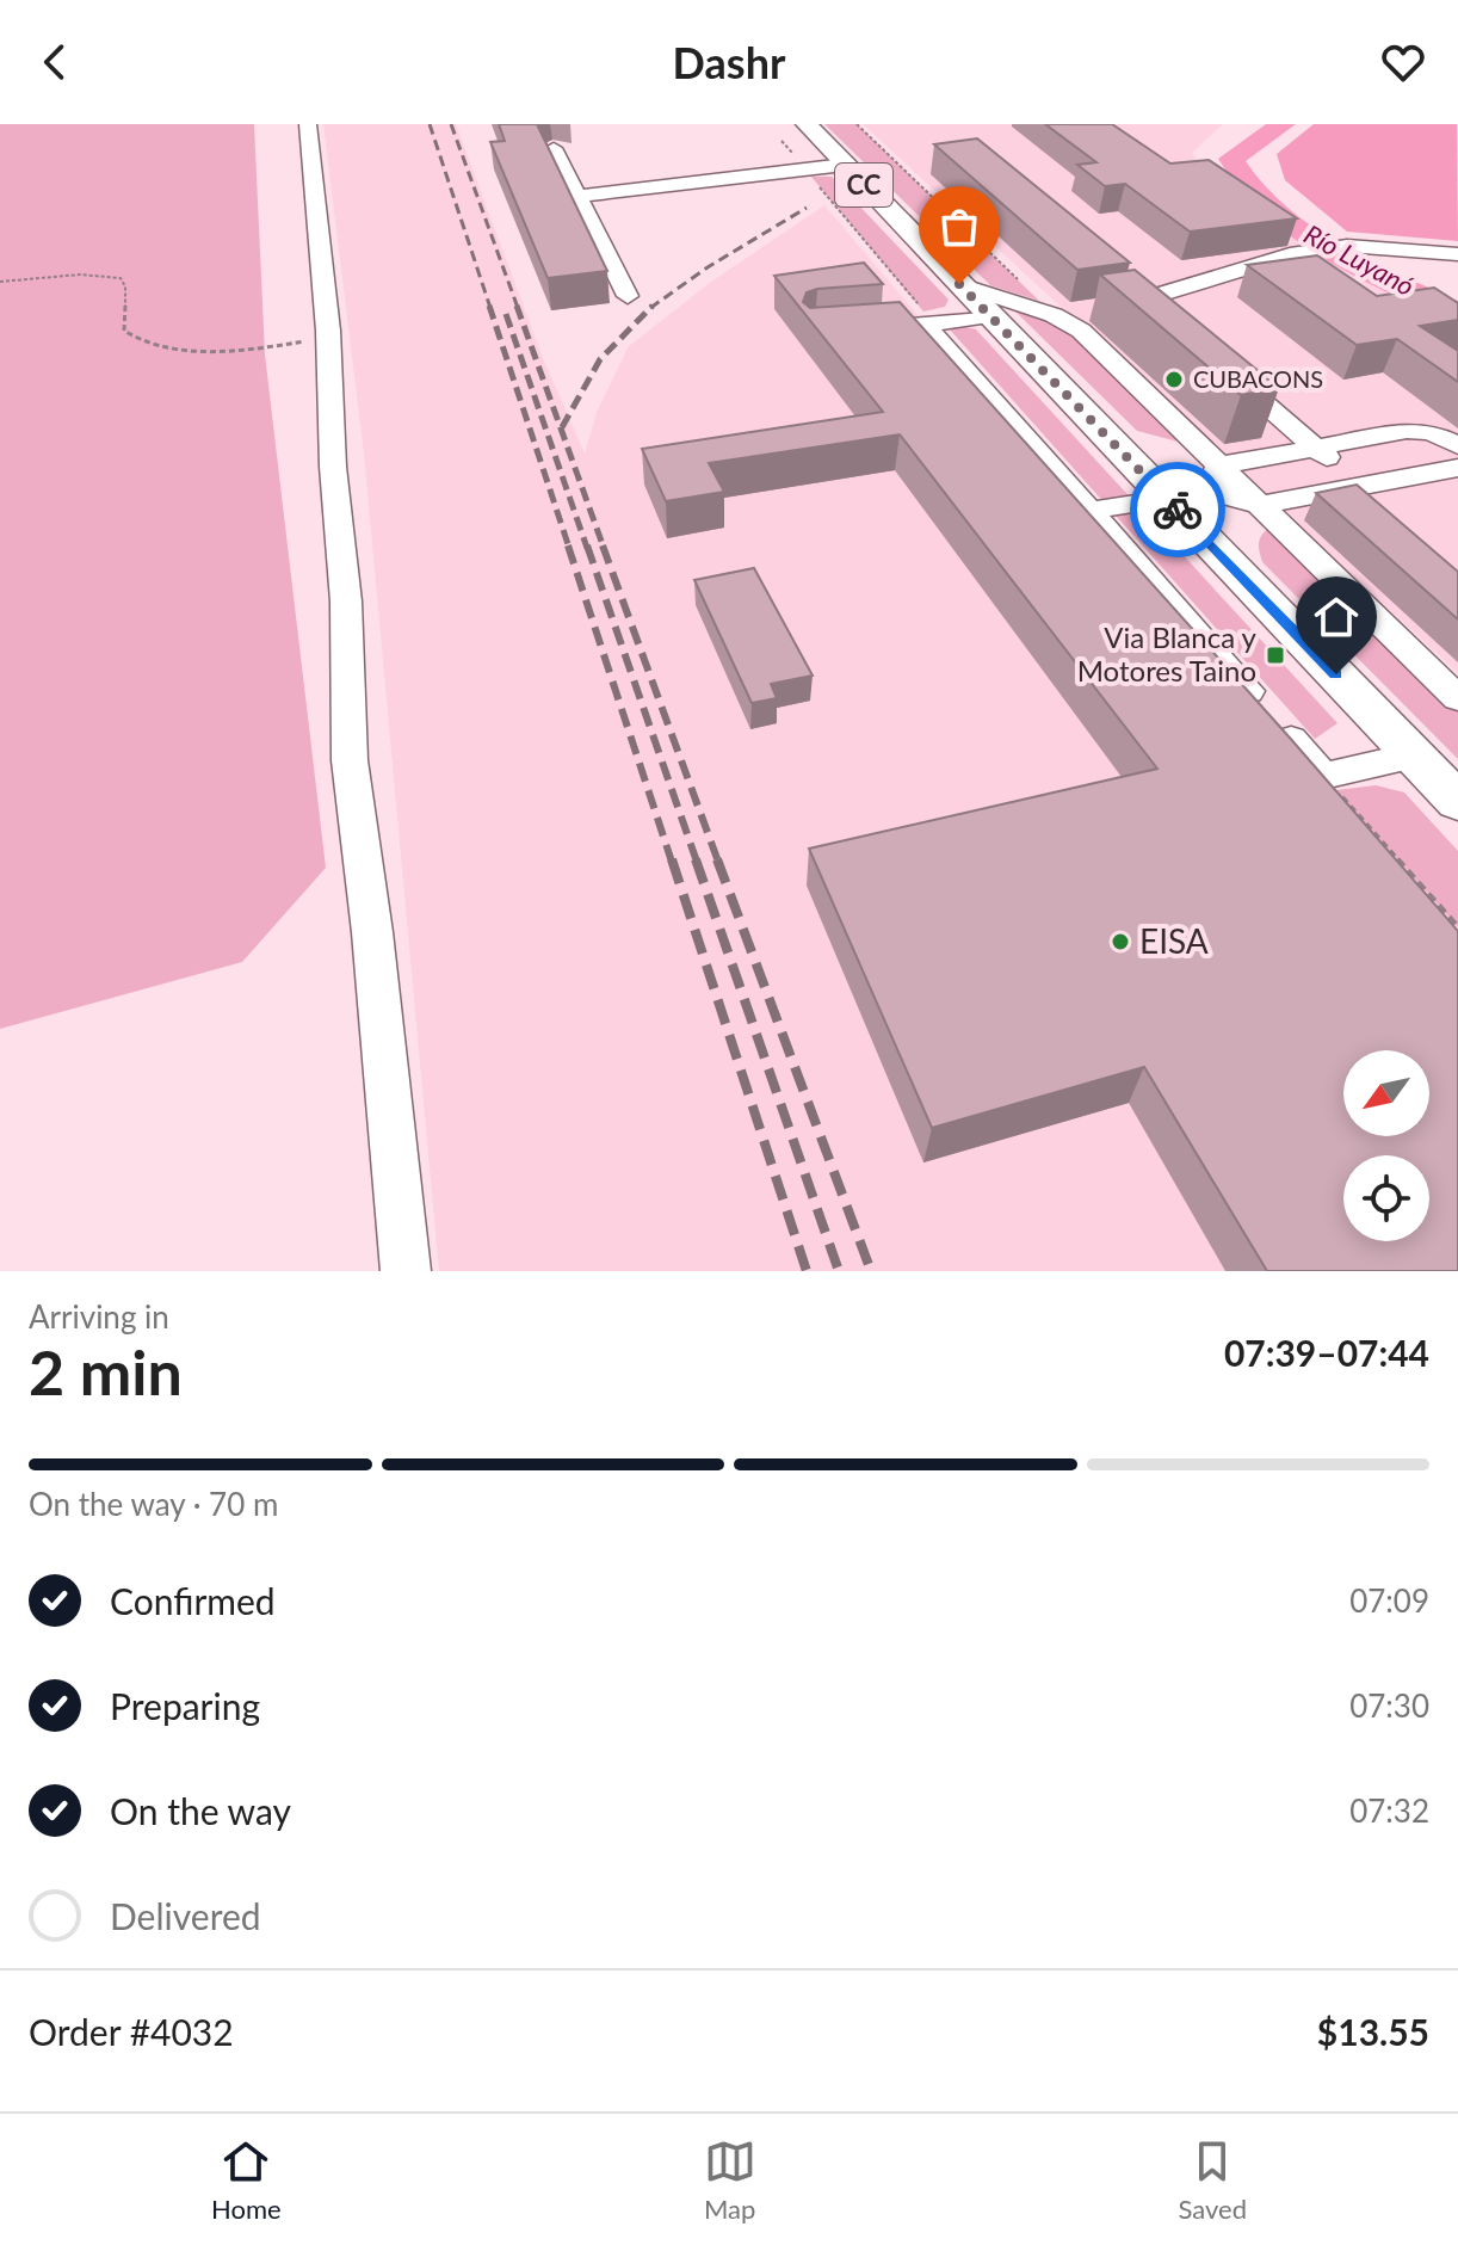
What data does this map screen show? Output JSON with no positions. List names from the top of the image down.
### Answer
{
  "streets": {
    "main road": ["CC"]
  },
  "water": ["Río Luyanó"],
  "places": {
    "other": ["CUBACONS", "EISA"],
    "transit": ["Via Blanca y Motores Taino"]
  },
  "north": "bottom left",
  "page": {
    "header": "Dashr",
    "heading": ["2 min", "Arriving in", "07:39–07:44"],
    "panel": ["Order #4032", "$13.55"],
    "bar": "On the way · 70 m",
    "list": [
      ["Confirmed", "07:09"],
      ["Preparing", "07:30"],
      ["On the way", "07:32"],
      "Delivered"
    ],
    "tabs": ["Home", "Map", "Saved"]
  }
}
